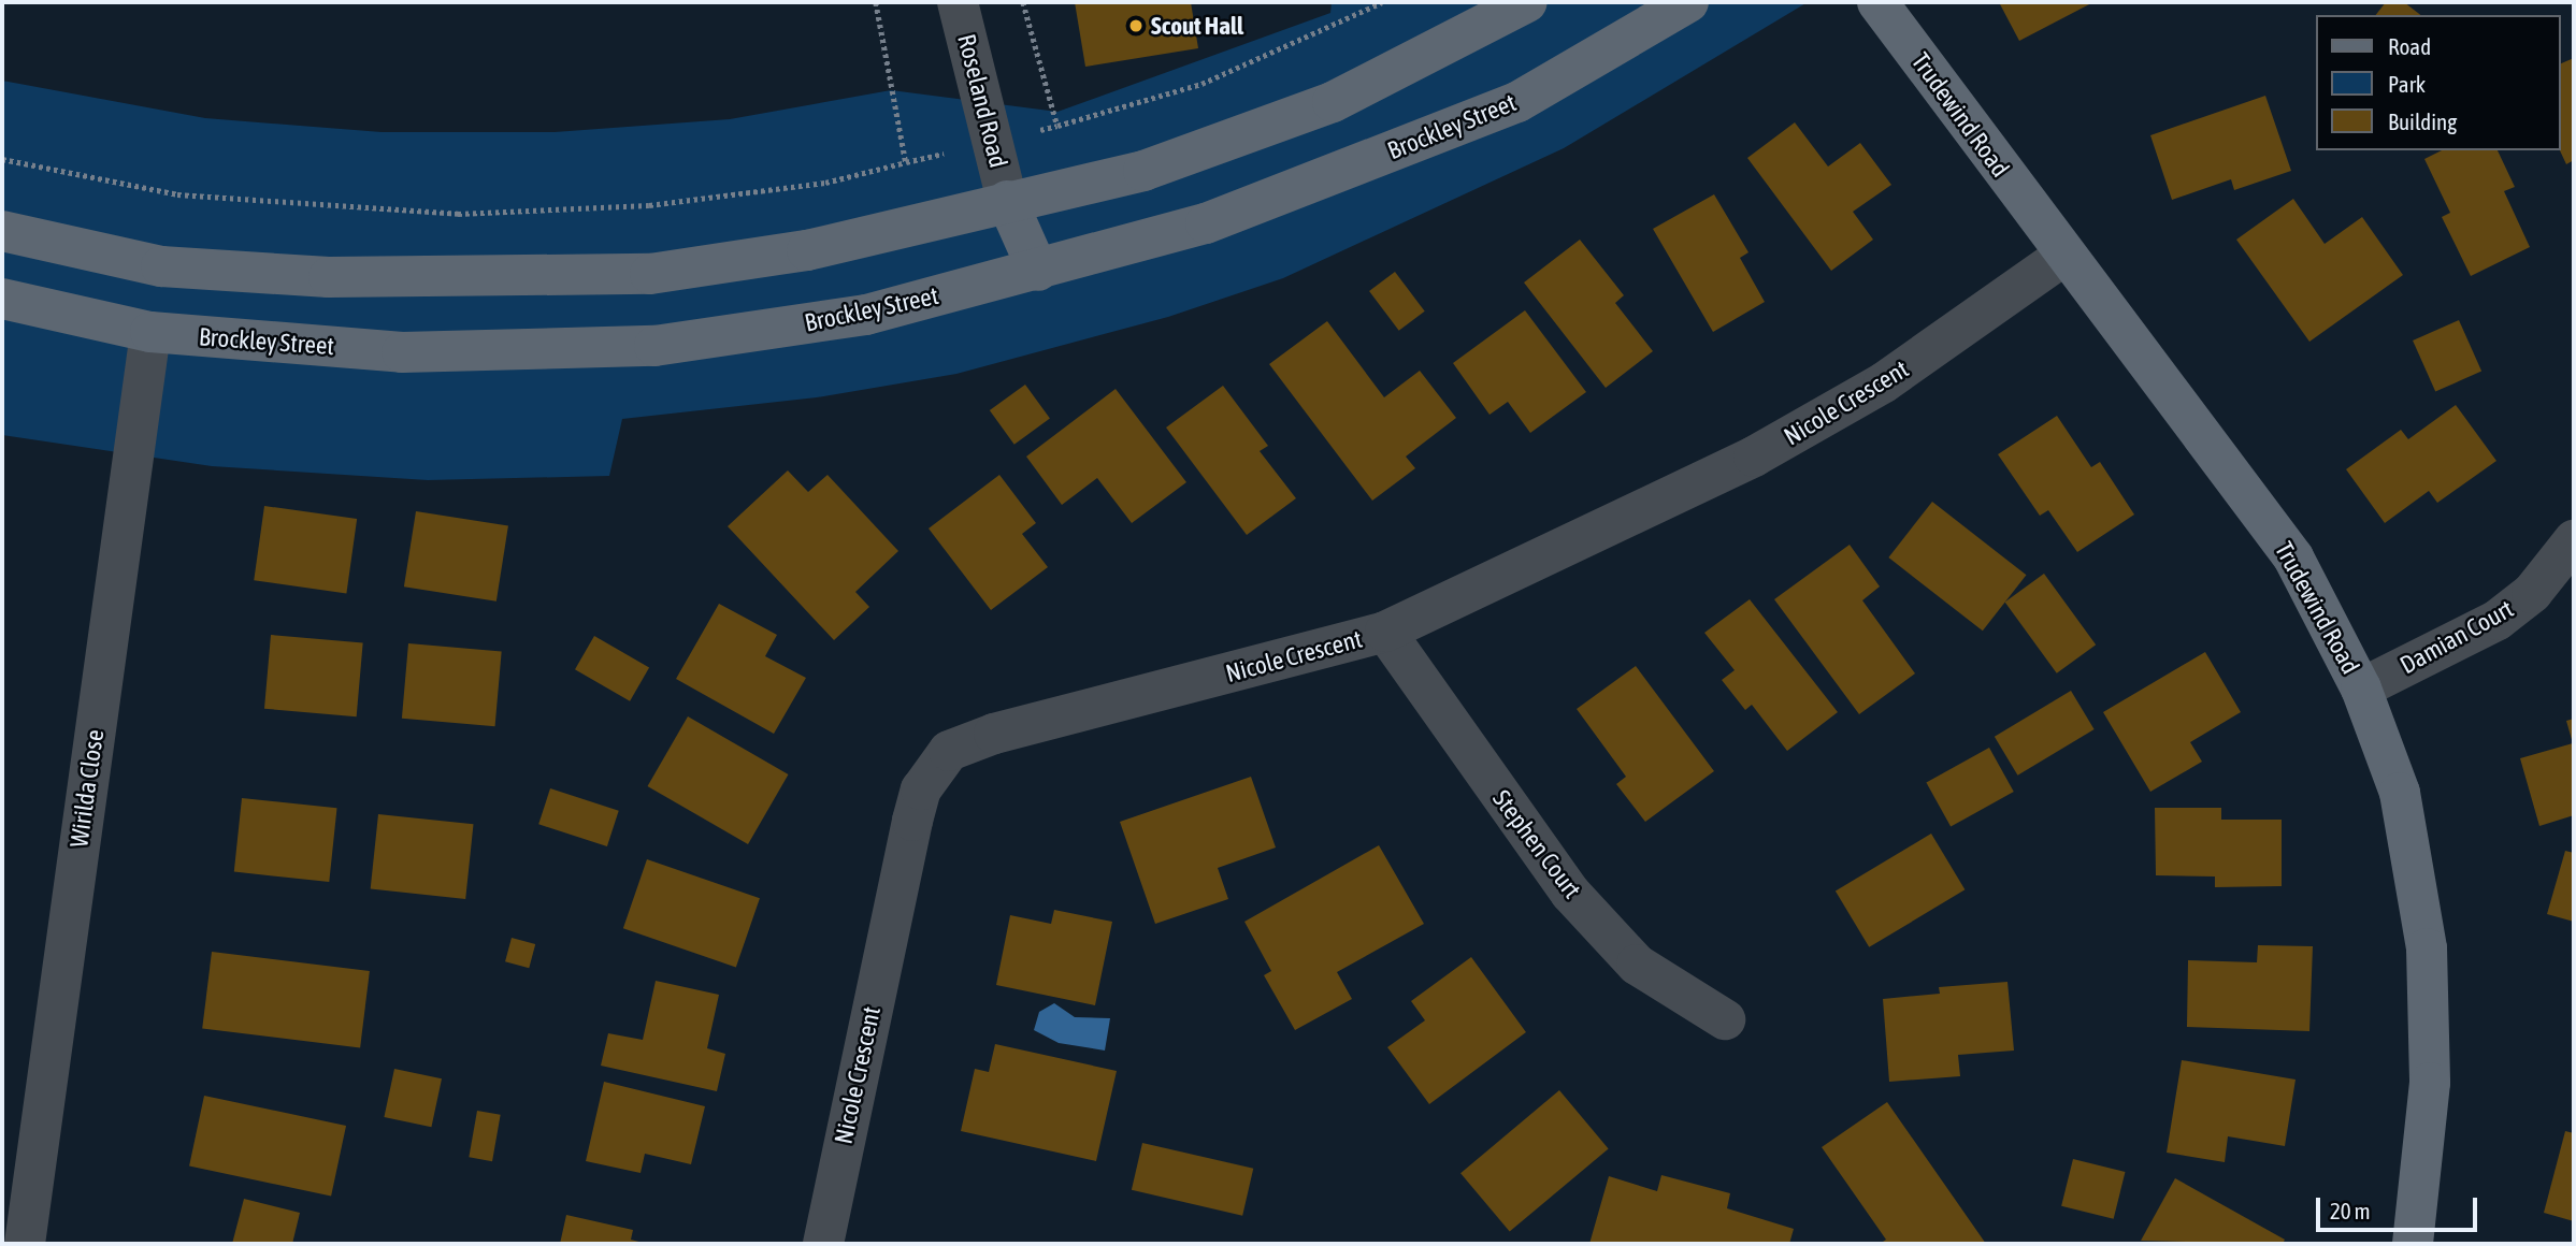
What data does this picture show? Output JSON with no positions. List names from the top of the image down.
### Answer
{
  "streets": {
    "main road": ["Trudewind Road", "Brockley Street"],
    "street": [
      "Roseland Road",
      "Nicole Crescent",
      "Damian Court",
      "Wirilda Close",
      "Stephen Court"
    ]
  },
  "crossings": [
    ["Trudewind Road", "Nicole Crescent"],
    ["Trudewind Road", "Damian Court"],
    ["Brockley Street", "Wirilda Close"],
    ["Nicole Crescent", "Stephen Court"]
  ],
  "places": ["Scout Hall"],
  "legend": ["Road", "Park", "Building"],
  "scale_bar": "20 m"
}
